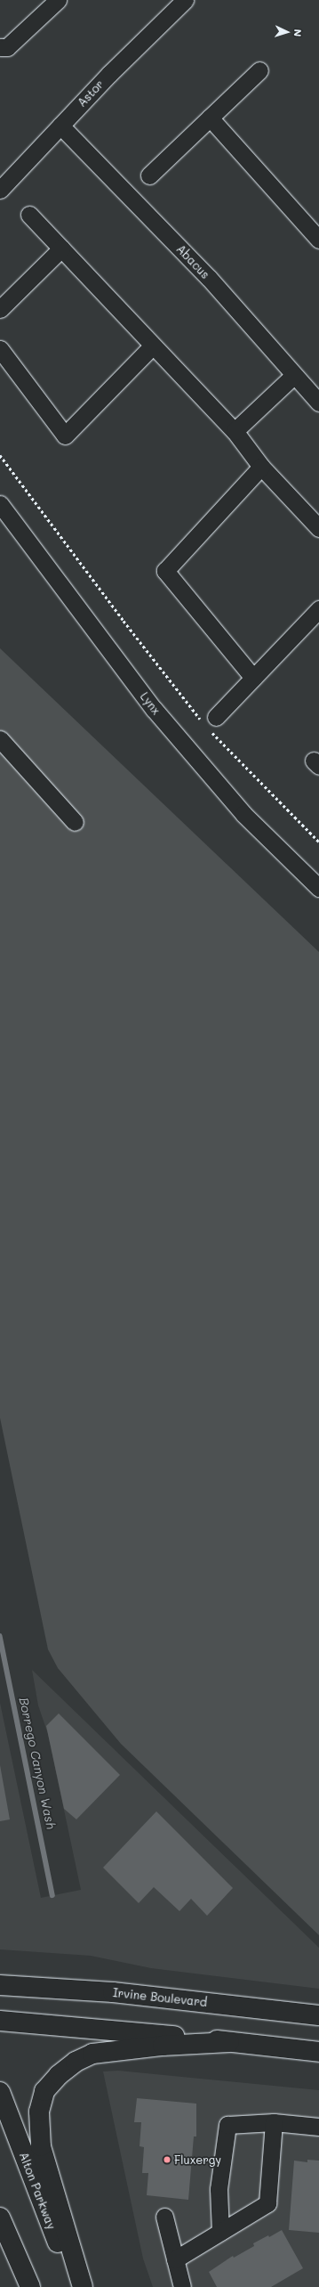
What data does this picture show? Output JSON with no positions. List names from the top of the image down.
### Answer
{
  "streets": {
    "main road": ["Irvine Boulevard", "Alton Parkway"],
    "street": ["Astor", "Abacus", "Lynx"]
  },
  "crossings": [
    ["Astor", "Abacus"]
  ],
  "water": ["Borrego Canyon Wash"],
  "places": ["Fluxergy"],
  "north": "right"
}
